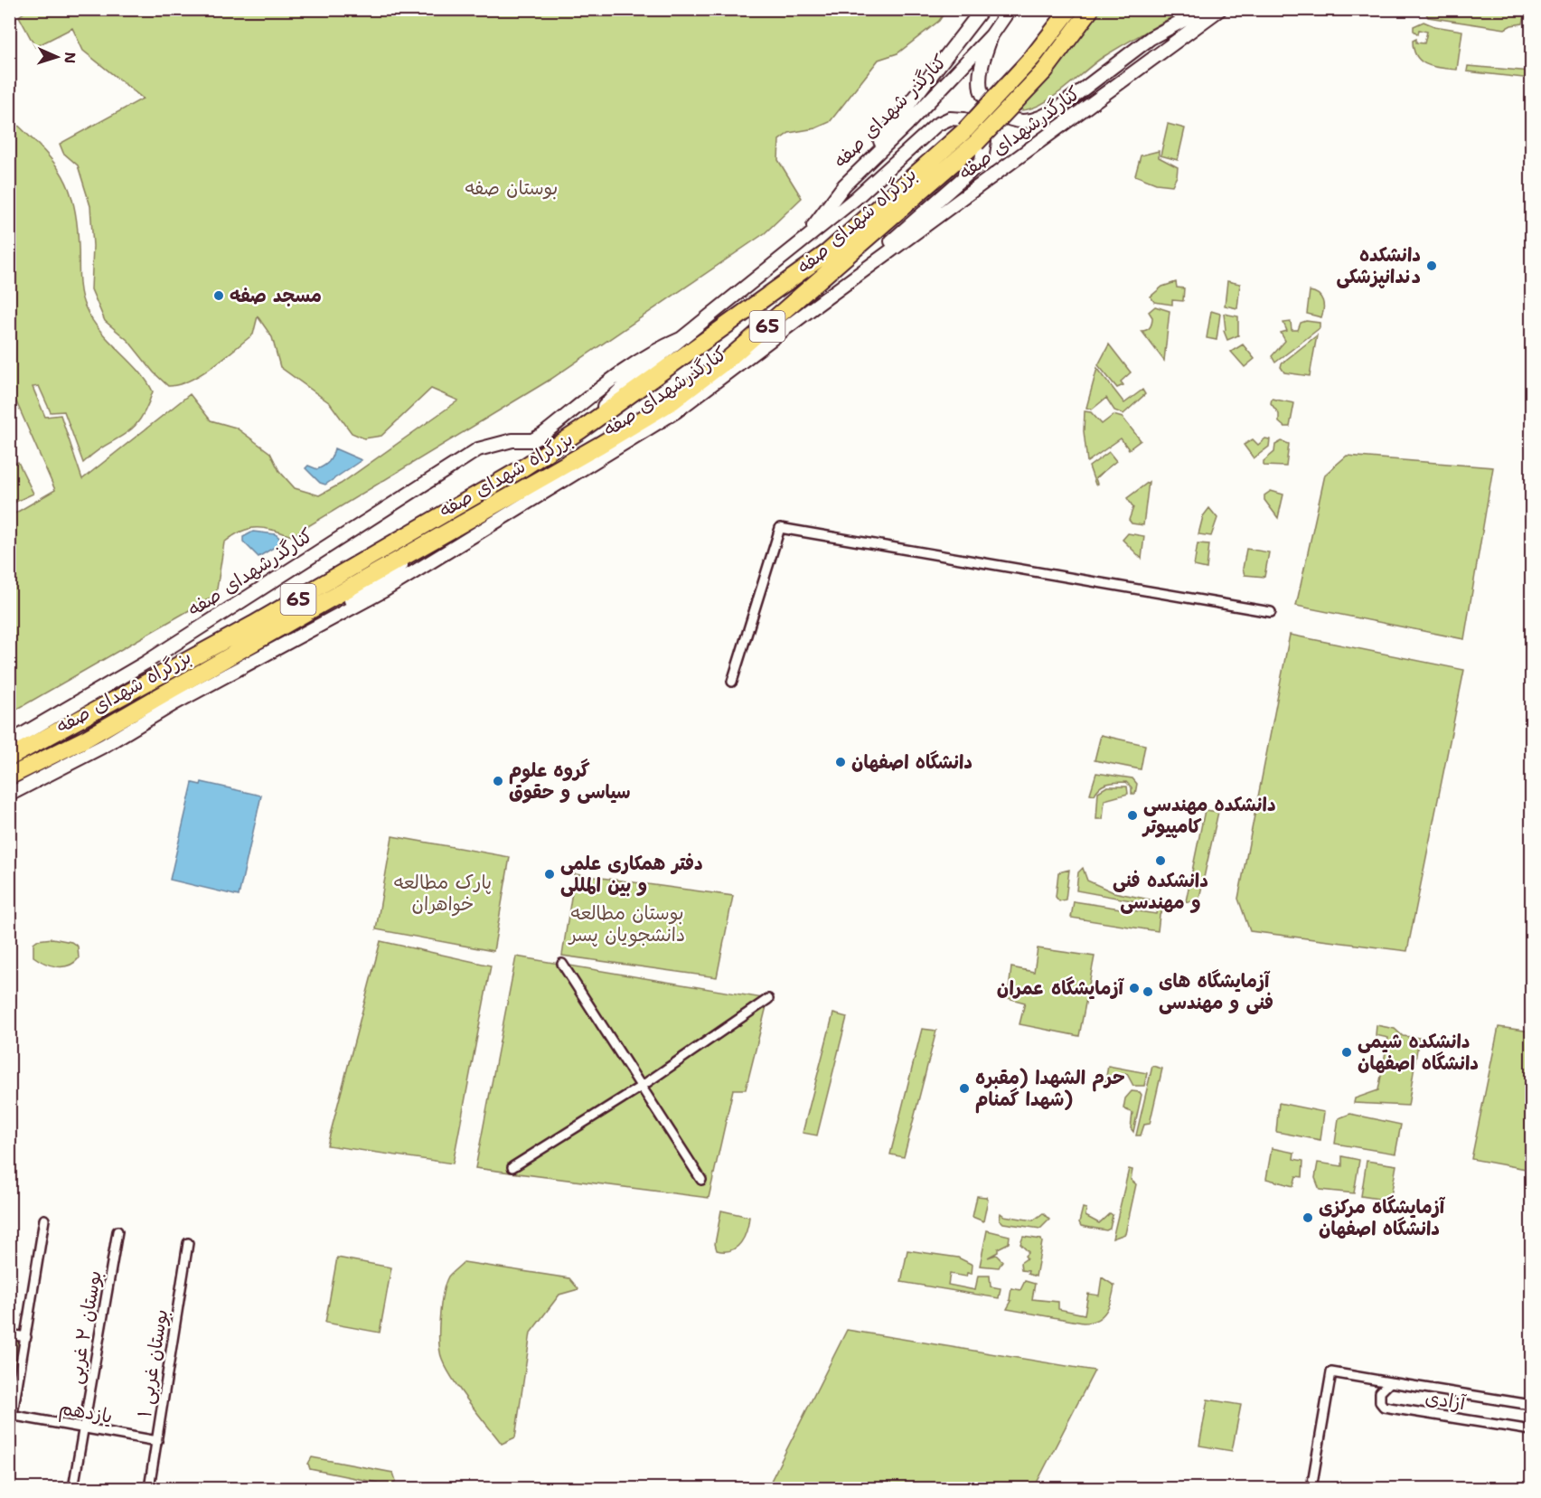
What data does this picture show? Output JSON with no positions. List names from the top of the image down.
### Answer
{
  "streets": {
    "highway": ["بزرگراه شهدای صفه", "65"],
    "main road": ["کنارگذر شهدای صفه", "کنارگذرشهدای صفه"],
    "street": [
      "بوستان ۲ غربی",
      "بوستان غربی ۱",
      "آزادی",
      "یازدهم"
    ]
  },
  "crossings": [
    ["بزرگراه شهدای صفه", "65"],
    ["بوستان ۲ غربی", "یازدهم"],
    ["بوستان غربی ۱", "یازدهم"]
  ],
  "parks": ["بوستان صفه", "پارک مطالعه خواهران", "بوستان مطالعه دانشجویان پسر"],
  "places": [
    "دانشکده دندانپزشکی",
    "مسجد صفه",
    "دانشگاه اصفهان",
    "گروه علوم سیاسی و حقوق",
    "دانشکده مهندسی کامپیوتر",
    "دانشکده فنی و مهندسی",
    "دفتر همکاری علمی و بین المللی",
    "آزمایشگاه عمران",
    "آزمایشگاه های فنی و مهندسی",
    "دانشکده شیمی دانشگاه اصفهان",
    "حرم الشهدا (مقبره شهدا گمنام)",
    "آزمایشگاه مرکزی دانشگاه اصفهان"
  ],
  "north": "right"
}
